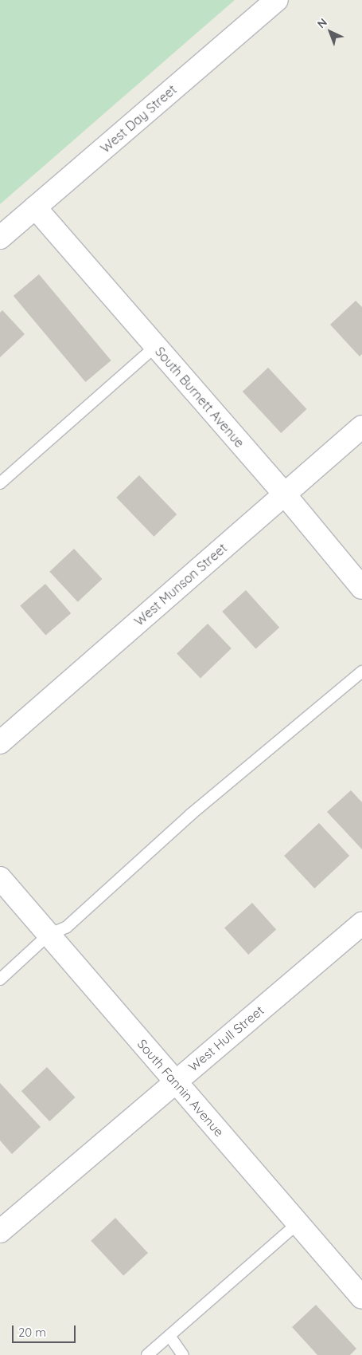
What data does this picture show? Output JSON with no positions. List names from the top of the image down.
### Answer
{
  "streets": {
    "street": [
      "West Day Street",
      "South Burnett Avenue",
      "West Munson Street",
      "West Hull Street",
      "South Fannin Avenue"
    ]
  },
  "crossings": [
    ["West Day Street", "South Burnett Avenue"],
    ["South Burnett Avenue", "West Munson Street"],
    ["West Hull Street", "South Fannin Avenue"]
  ],
  "scale_bar": "20 m",
  "north": "top left"
}
